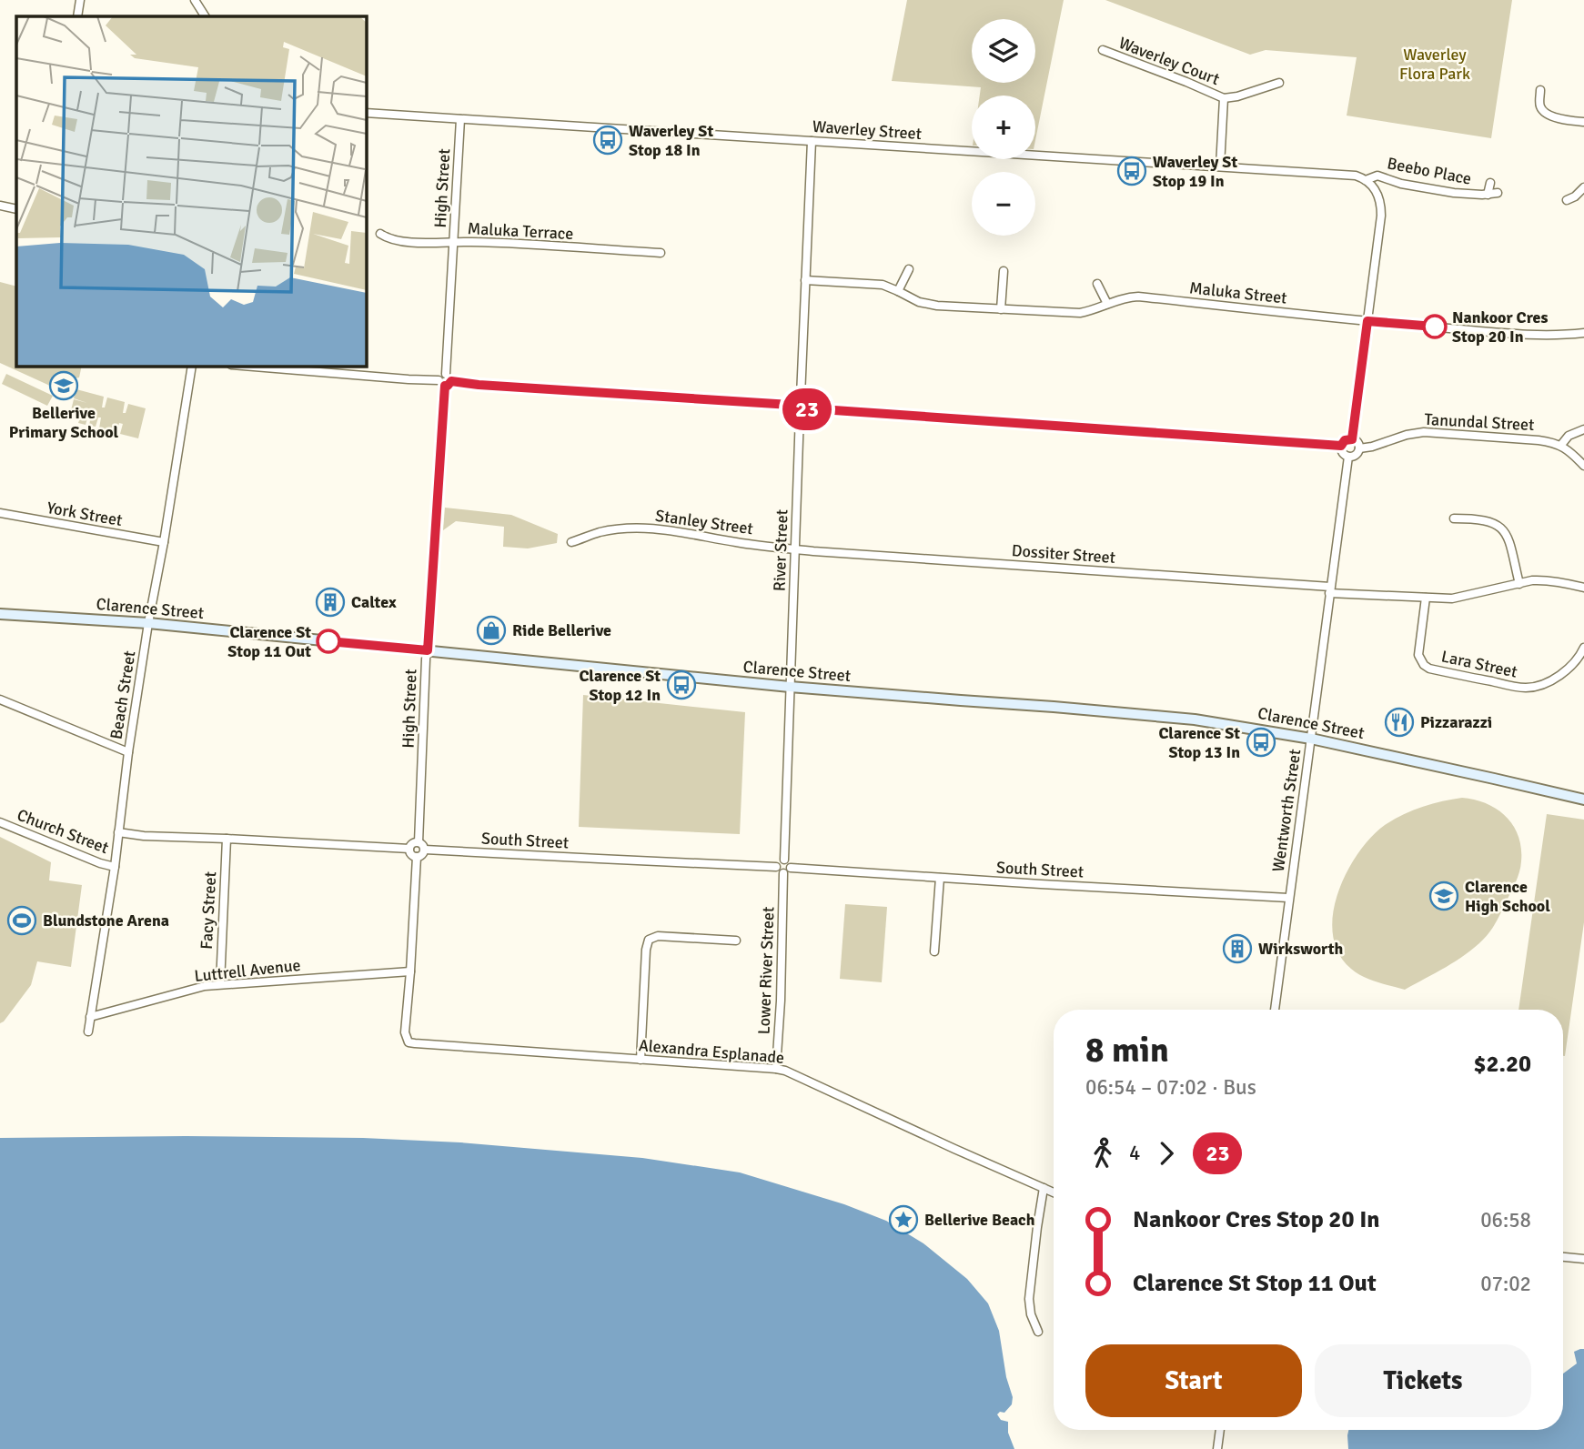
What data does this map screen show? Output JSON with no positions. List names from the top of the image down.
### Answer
{
  "streets": {
    "main road": ["Clarence Street"],
    "street": [
      "Waverley Court",
      "Waverley Street",
      "Beebo Place",
      "High Street",
      "Maluka Terrace",
      "Maluka Street",
      "Tanundal Street",
      "York Street",
      "Stanley Street",
      "River Street",
      "Dossiter Street",
      "Lara Street",
      "Beach Street",
      "Wentworth Street",
      "Church Street",
      "South Street",
      "Facy Street",
      "Luttrell Avenue",
      "Lower River Street",
      "Alexandra Esplanade"
    ]
  },
  "crossings": [
    ["Waverley Court", "Waverley Street"],
    ["Waverley Street", "Beebo Place"],
    ["Waverley Street", "High Street"],
    ["High Street", "Maluka Terrace"],
    ["High Street", "Clarence Street"],
    ["High Street", "South Street"],
    ["Tanundal Street", "Wentworth Street"],
    ["York Street", "Beach Street"],
    ["Stanley Street", "River Street"],
    ["Stanley Street", "Dossiter Street"],
    ["River Street", "Dossiter Street"],
    ["River Street", "Clarence Street"],
    ["Dossiter Street", "Lara Street"],
    ["Dossiter Street", "Wentworth Street"],
    ["Clarence Street", "Beach Street"],
    ["Clarence Street", "Wentworth Street"],
    ["Beach Street", "Church Street"],
    ["Beach Street", "Luttrell Avenue"],
    ["Wentworth Street", "South Street"],
    ["South Street", "Lower River Street"],
    ["Facy Street", "Luttrell Avenue"],
    ["Luttrell Avenue", "Alexandra Esplanade"],
    ["Lower River Street", "Alexandra Esplanade"]
  ],
  "parks": ["Waverley Flora Park"],
  "places": {
    "bus stop": [
      "Waverley St Stop 18 In",
      "Waverley St Stop 19 In",
      "Clarence St Stop 12 In",
      "Clarence St Stop 13 In"
    ],
    "other": ["Nankoor Cres Stop 20 In", "Clarence St Stop 11 Out"],
    "school or university": ["Bellerive Primary School", "Clarence High School"],
    "building": ["Caltex", "Wirksworth"],
    "shop": ["Ride Bellerive"],
    "restaurant": ["Pizzarazzi"],
    "sports": ["Blundstone Arena"],
    "place": ["Bellerive Beach"]
  },
  "lines": ["bus line 23"],
  "page": {
    "on_map": "23",
    "map_buttons": ["+", "−"],
    "heading": ["8 min", "06:54 – 07:02 · Bus", "$2.20"],
    "legs": ["4", "23"],
    "list": [
      {
        "name": "Nankoor Cres Stop 20 In",
        "value": "06:58"
      },
      {
        "name": "Clarence St Stop 11 Out",
        "value": "07:02"
      }
    ],
    "buttons": ["Start", "Tickets"]
  }
}
